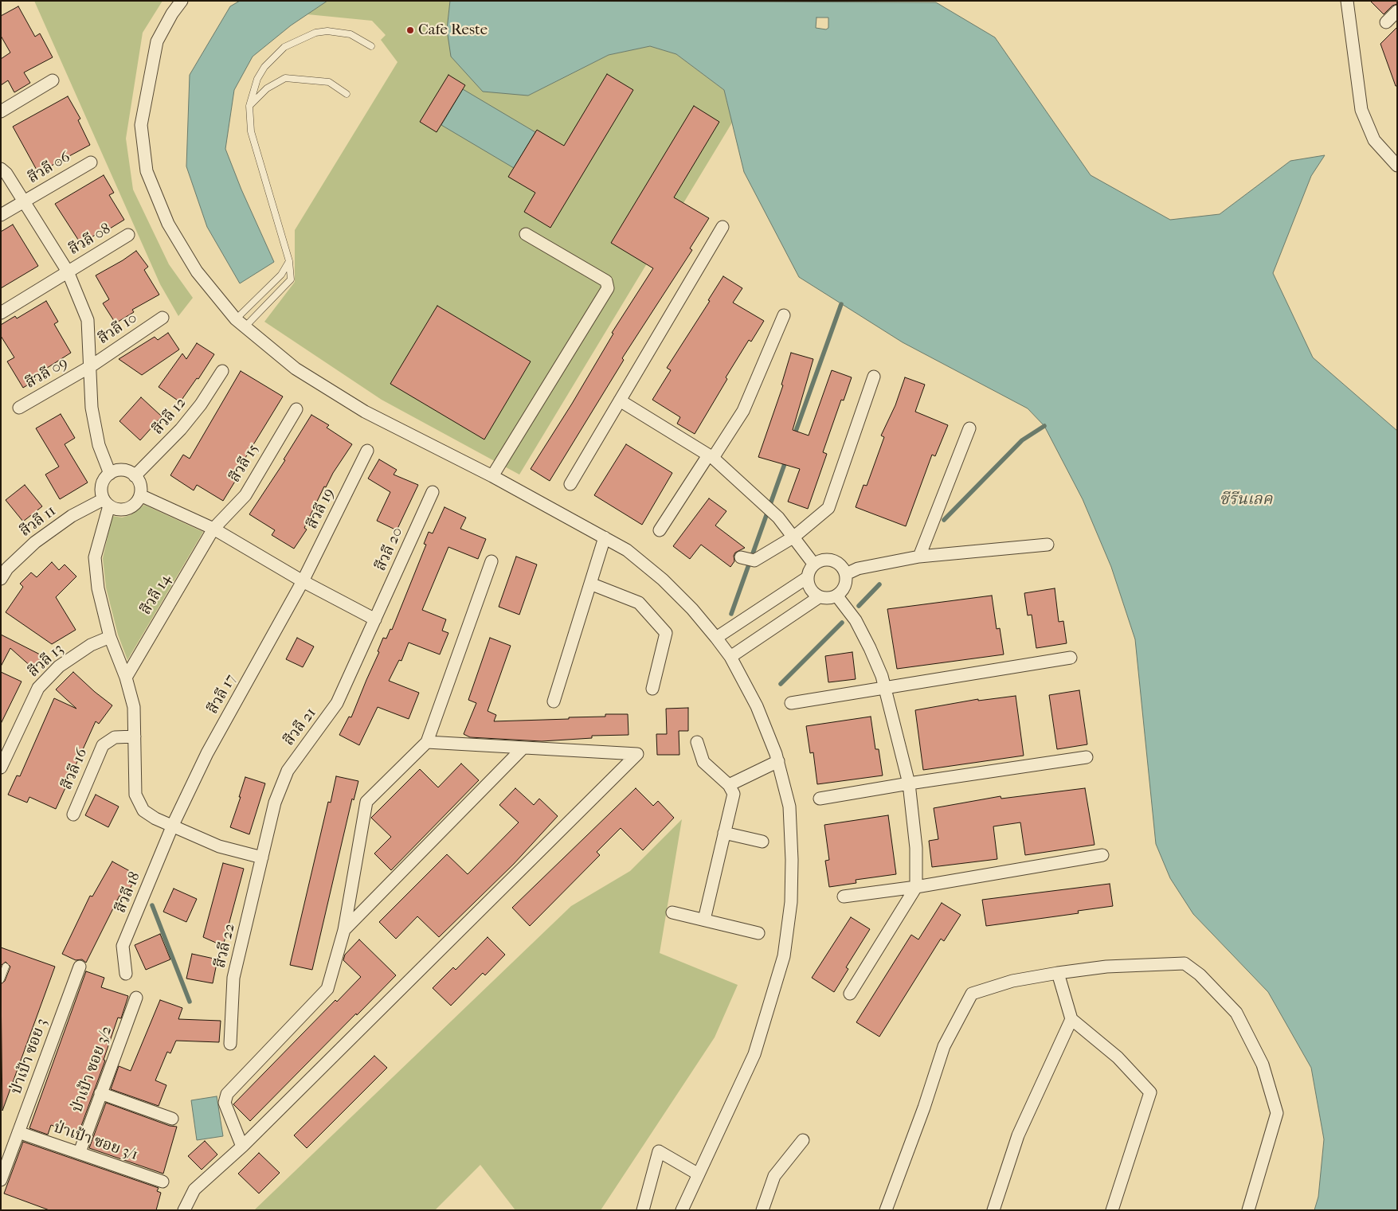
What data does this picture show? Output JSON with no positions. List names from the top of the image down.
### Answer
{
  "streets": {
    "street": [
      "สีวลี 06",
      "สีวลี 08",
      "สีวลี 10",
      "สีวลี 09",
      "สีวลี 12",
      "สีวลี 15",
      "สีวลี 19",
      "สีวลี 11",
      "สีวลี 20",
      "สีวลี 14",
      "สีวลี 13",
      "สีวลี 17",
      "สีวลี 21",
      "สีวลี 16",
      "สีวลี 18",
      "สีวลี 22",
      "ป่าเป้า ซอย 3",
      "ป่าเป้า ซอย 3/2",
      "ป่าเป้า ซอย 3/1"
    ]
  },
  "crossings": [
    ["สีวลี 10", "สีวลี 09"],
    ["สีวลี 12", "สีวลี 11"],
    ["สีวลี 15", "สีวลี 14"],
    ["สีวลี 19", "สีวลี 17"],
    ["สีวลี 20", "สีวลี 21"],
    ["สีวลี 17", "สีวลี 18"],
    ["สีวลี 21", "สีวลี 22"],
    ["ป่าเป้า ซอย 3", "ป่าเป้า ซอย 3/1"],
    ["ป่าเป้า ซอย 3/2", "ป่าเป้า ซอย 3/1"]
  ],
  "water": ["ซีรีนเลค"],
  "places": ["Cafe Reste"]
}
